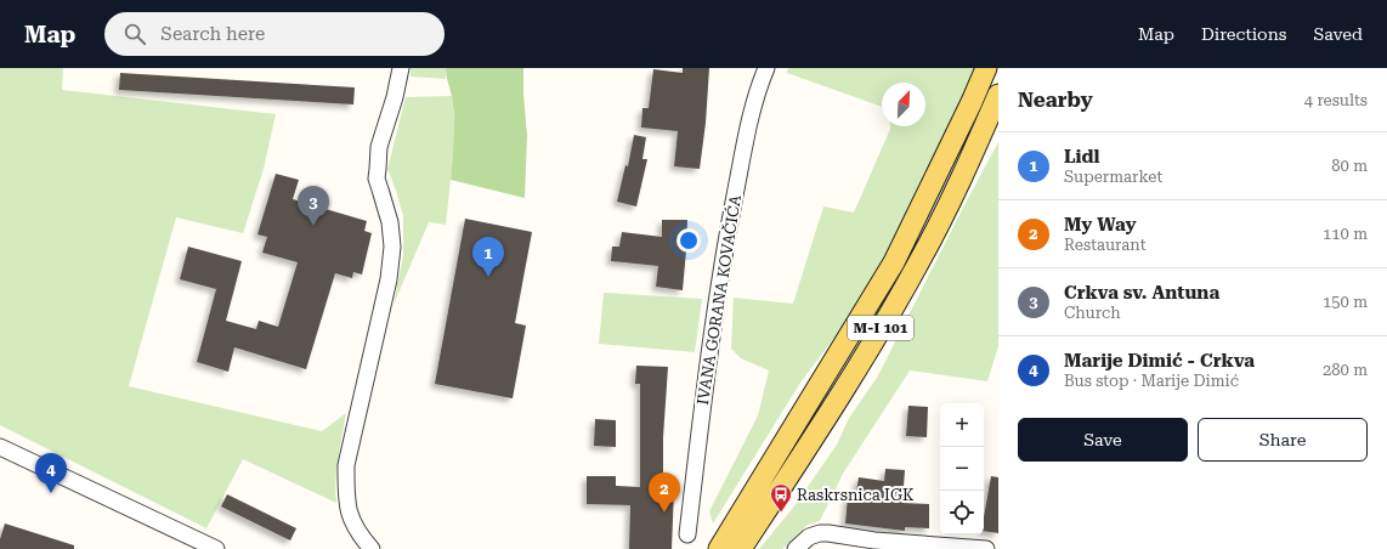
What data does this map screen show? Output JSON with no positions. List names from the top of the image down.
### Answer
{
  "streets": {
    "main road": ["M-I 101"],
    "street": ["IVANA GORANA KOVAČIĆA"]
  },
  "places": {
    "bus stop": ["Raskrsnica IGK"]
  },
  "north": "top right",
  "page": {
    "header": "Map",
    "search": "Search here",
    "nav": ["Map", "Directions", "Saved"],
    "heading": ["Nearby", "4 results"],
    "list": [
      {
        "mark": "1",
        "name": "Lidl",
        "note": "Supermarket",
        "value": "80 m"
      },
      {
        "mark": "2",
        "name": "My Way",
        "note": "Restaurant",
        "value": "110 m"
      },
      {
        "mark": "3",
        "name": "Crkva sv. Antuna",
        "note": "Church",
        "value": "150 m"
      },
      {
        "mark": "4",
        "name": "Marije Dimić - Crkva",
        "note": "Bus stop · Marije Dimić",
        "value": "280 m"
      }
    ],
    "pins": [
      "3",
      "1",
      "4",
      "2"
    ],
    "map_buttons": ["+", "−"],
    "buttons": ["Save", "Share"]
  }
}
